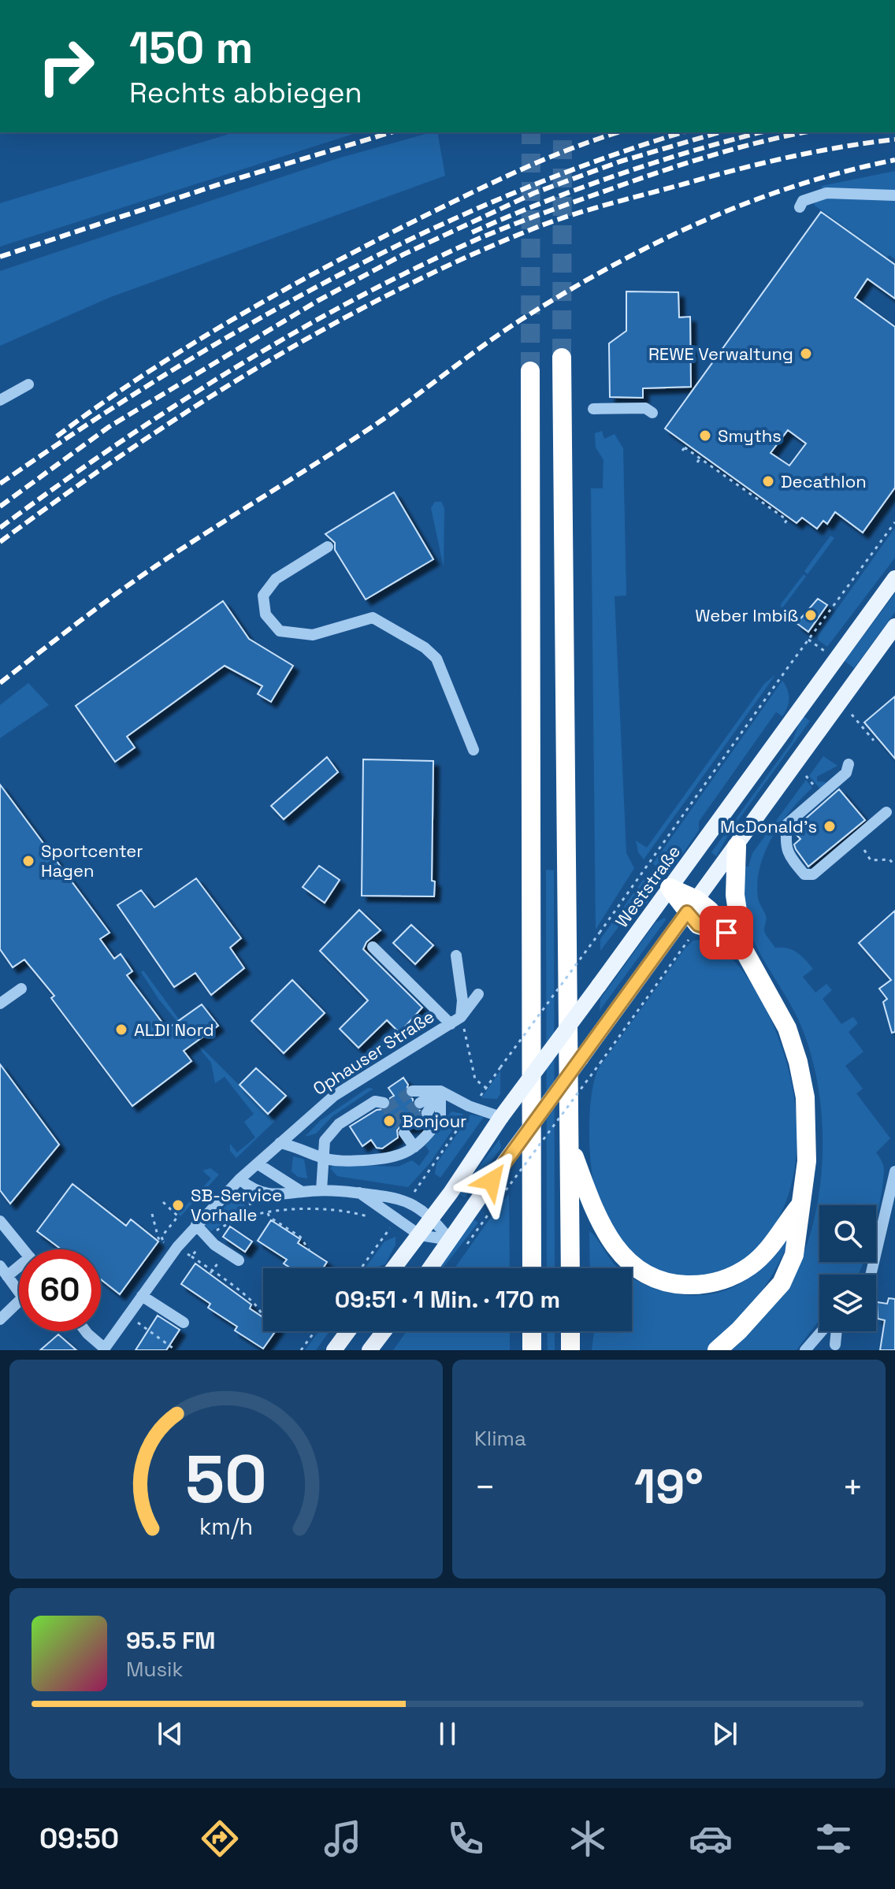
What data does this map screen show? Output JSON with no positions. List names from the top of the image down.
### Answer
{
  "streets": {
    "main road": ["Weststraße"],
    "street": ["Ophauser Straße"]
  },
  "places": [
    "REWE Verwaltung",
    "Smyths",
    "Decathlon",
    "Weber Imbiß",
    "McDonald's",
    "Sportcenter Hagen",
    "ALDI Nord",
    "Bonjour",
    "SB-Service Vorhalle"
  ],
  "page": {
    "turn": ["150 m", "Rechts abbiegen"],
    "limit": "60",
    "trip": "09:51 · 1 Min. · 170 m",
    "tile": "Klima",
    "heat": ["−", "19°", "+"],
    "song": ["95.5 FM", "Musik"],
    "tabs": "09:50",
    "gauge": ["50", "km/h"]
  }
}
